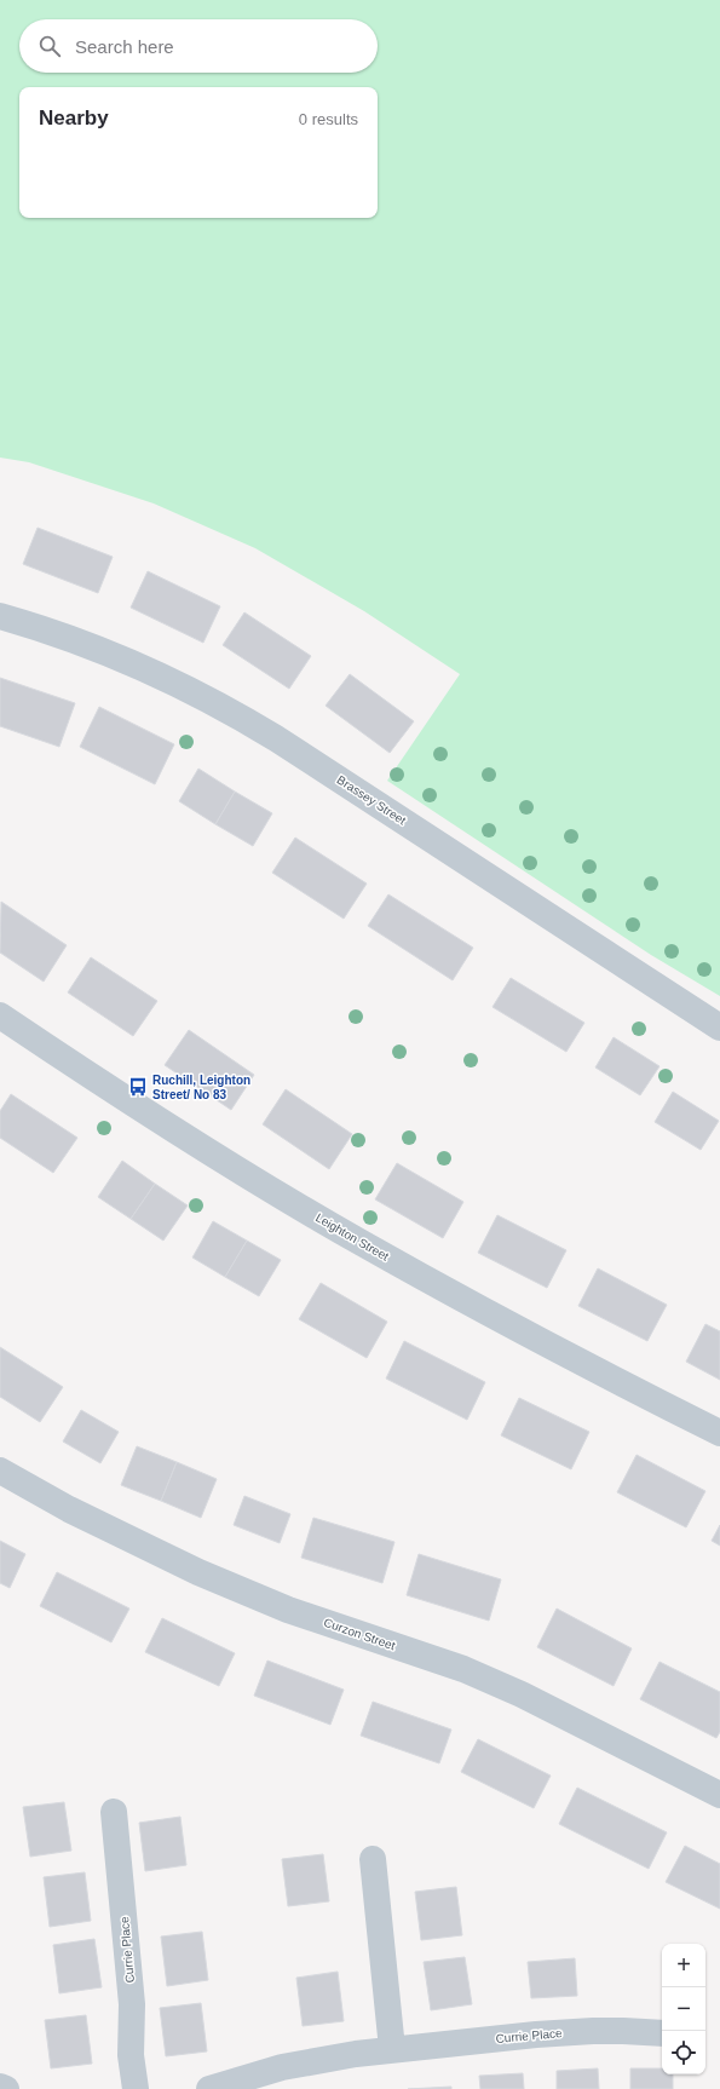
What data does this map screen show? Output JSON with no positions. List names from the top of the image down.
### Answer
{
  "streets": {
    "street": [
      "Brassey Street",
      "Leighton Street",
      "Curzon Street",
      "Currie Place"
    ]
  },
  "places": {
    "bus stop": ["Ruchill, Leighton Street/ No 83"]
  },
  "page": {
    "search": "Search here",
    "heading": ["Nearby", "0 results"],
    "map_buttons": ["+", "−"]
  }
}
